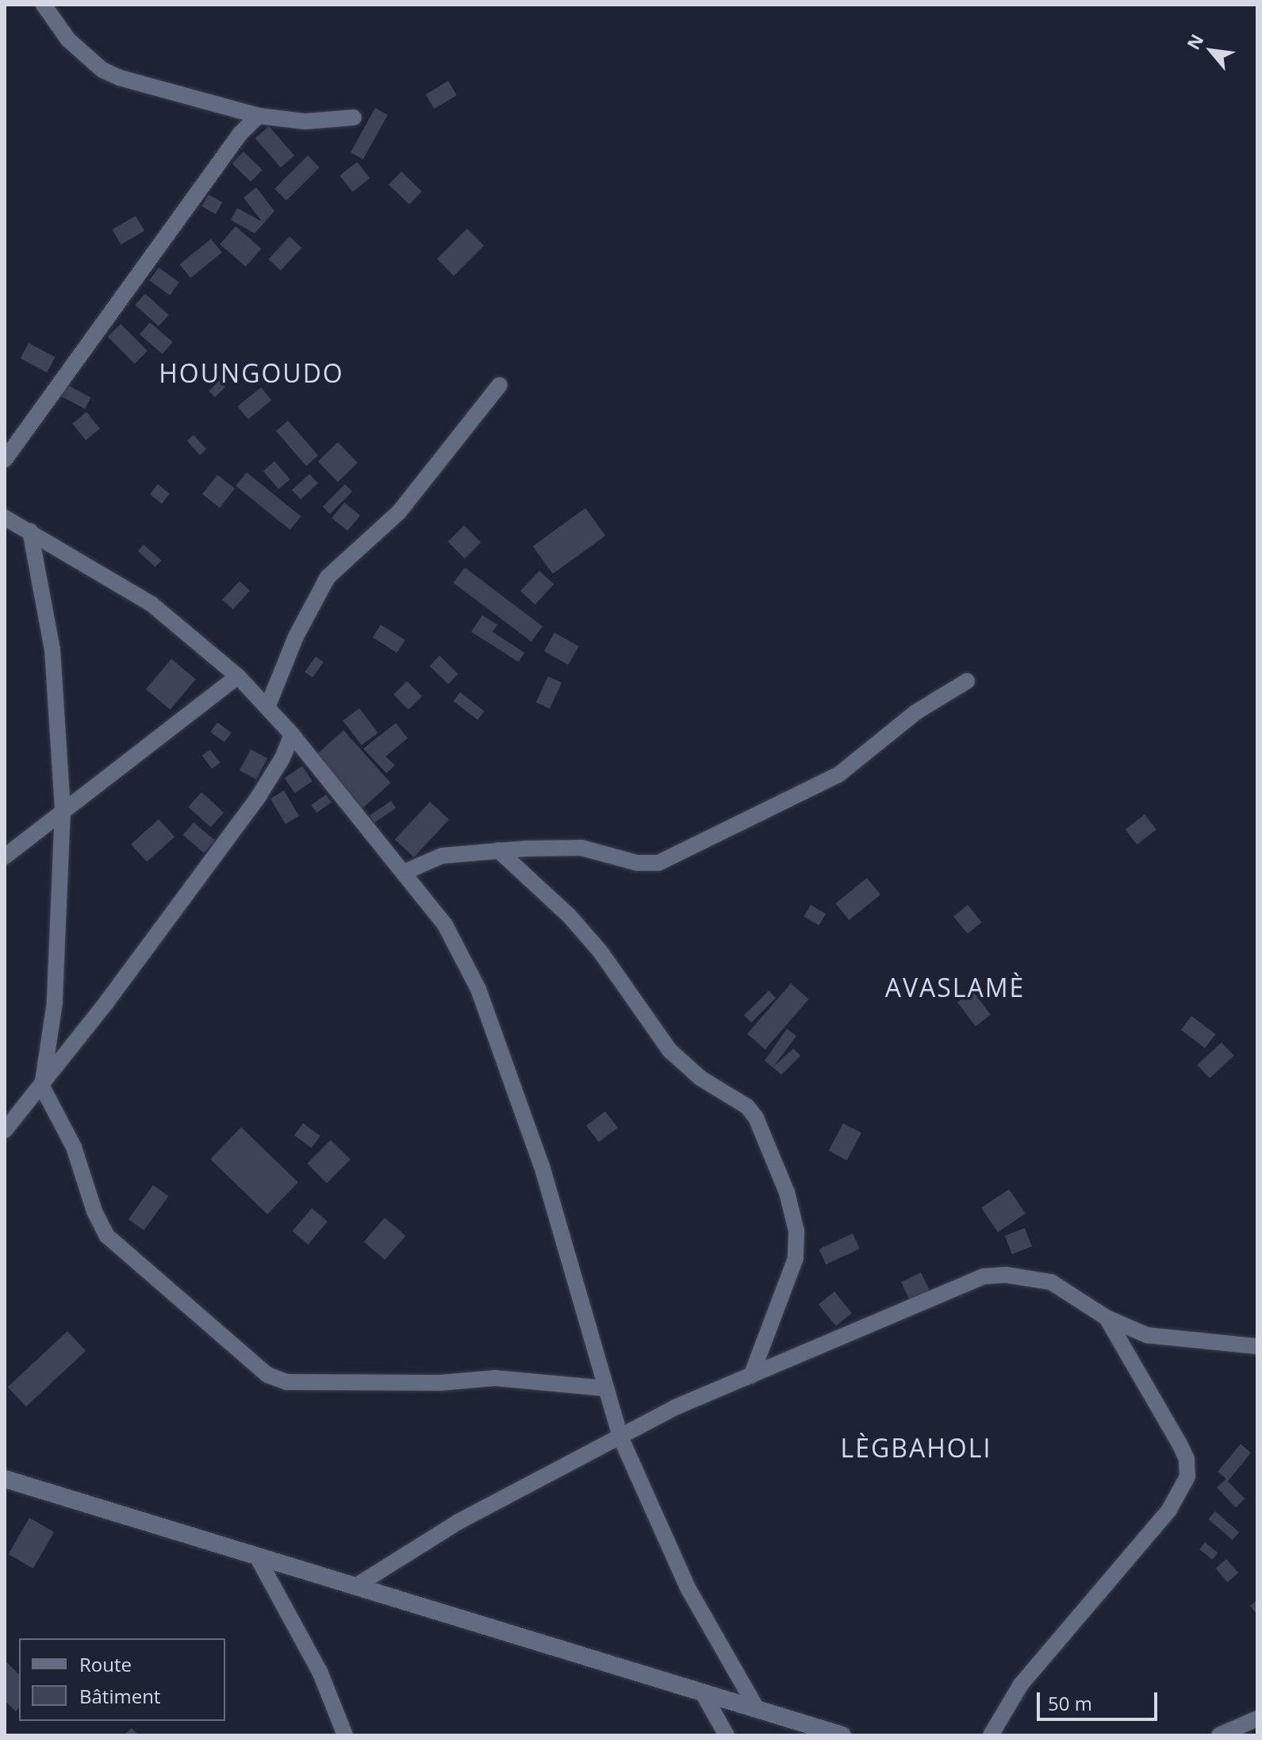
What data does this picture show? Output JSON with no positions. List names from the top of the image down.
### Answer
{
  "districts": ["HOUNGOUDO", "AVASLAMÈ", "LÈGBAHOLI"],
  "legend": ["Route", "Bâtiment"],
  "scale_bar": "50 m",
  "north": "top left"
}
